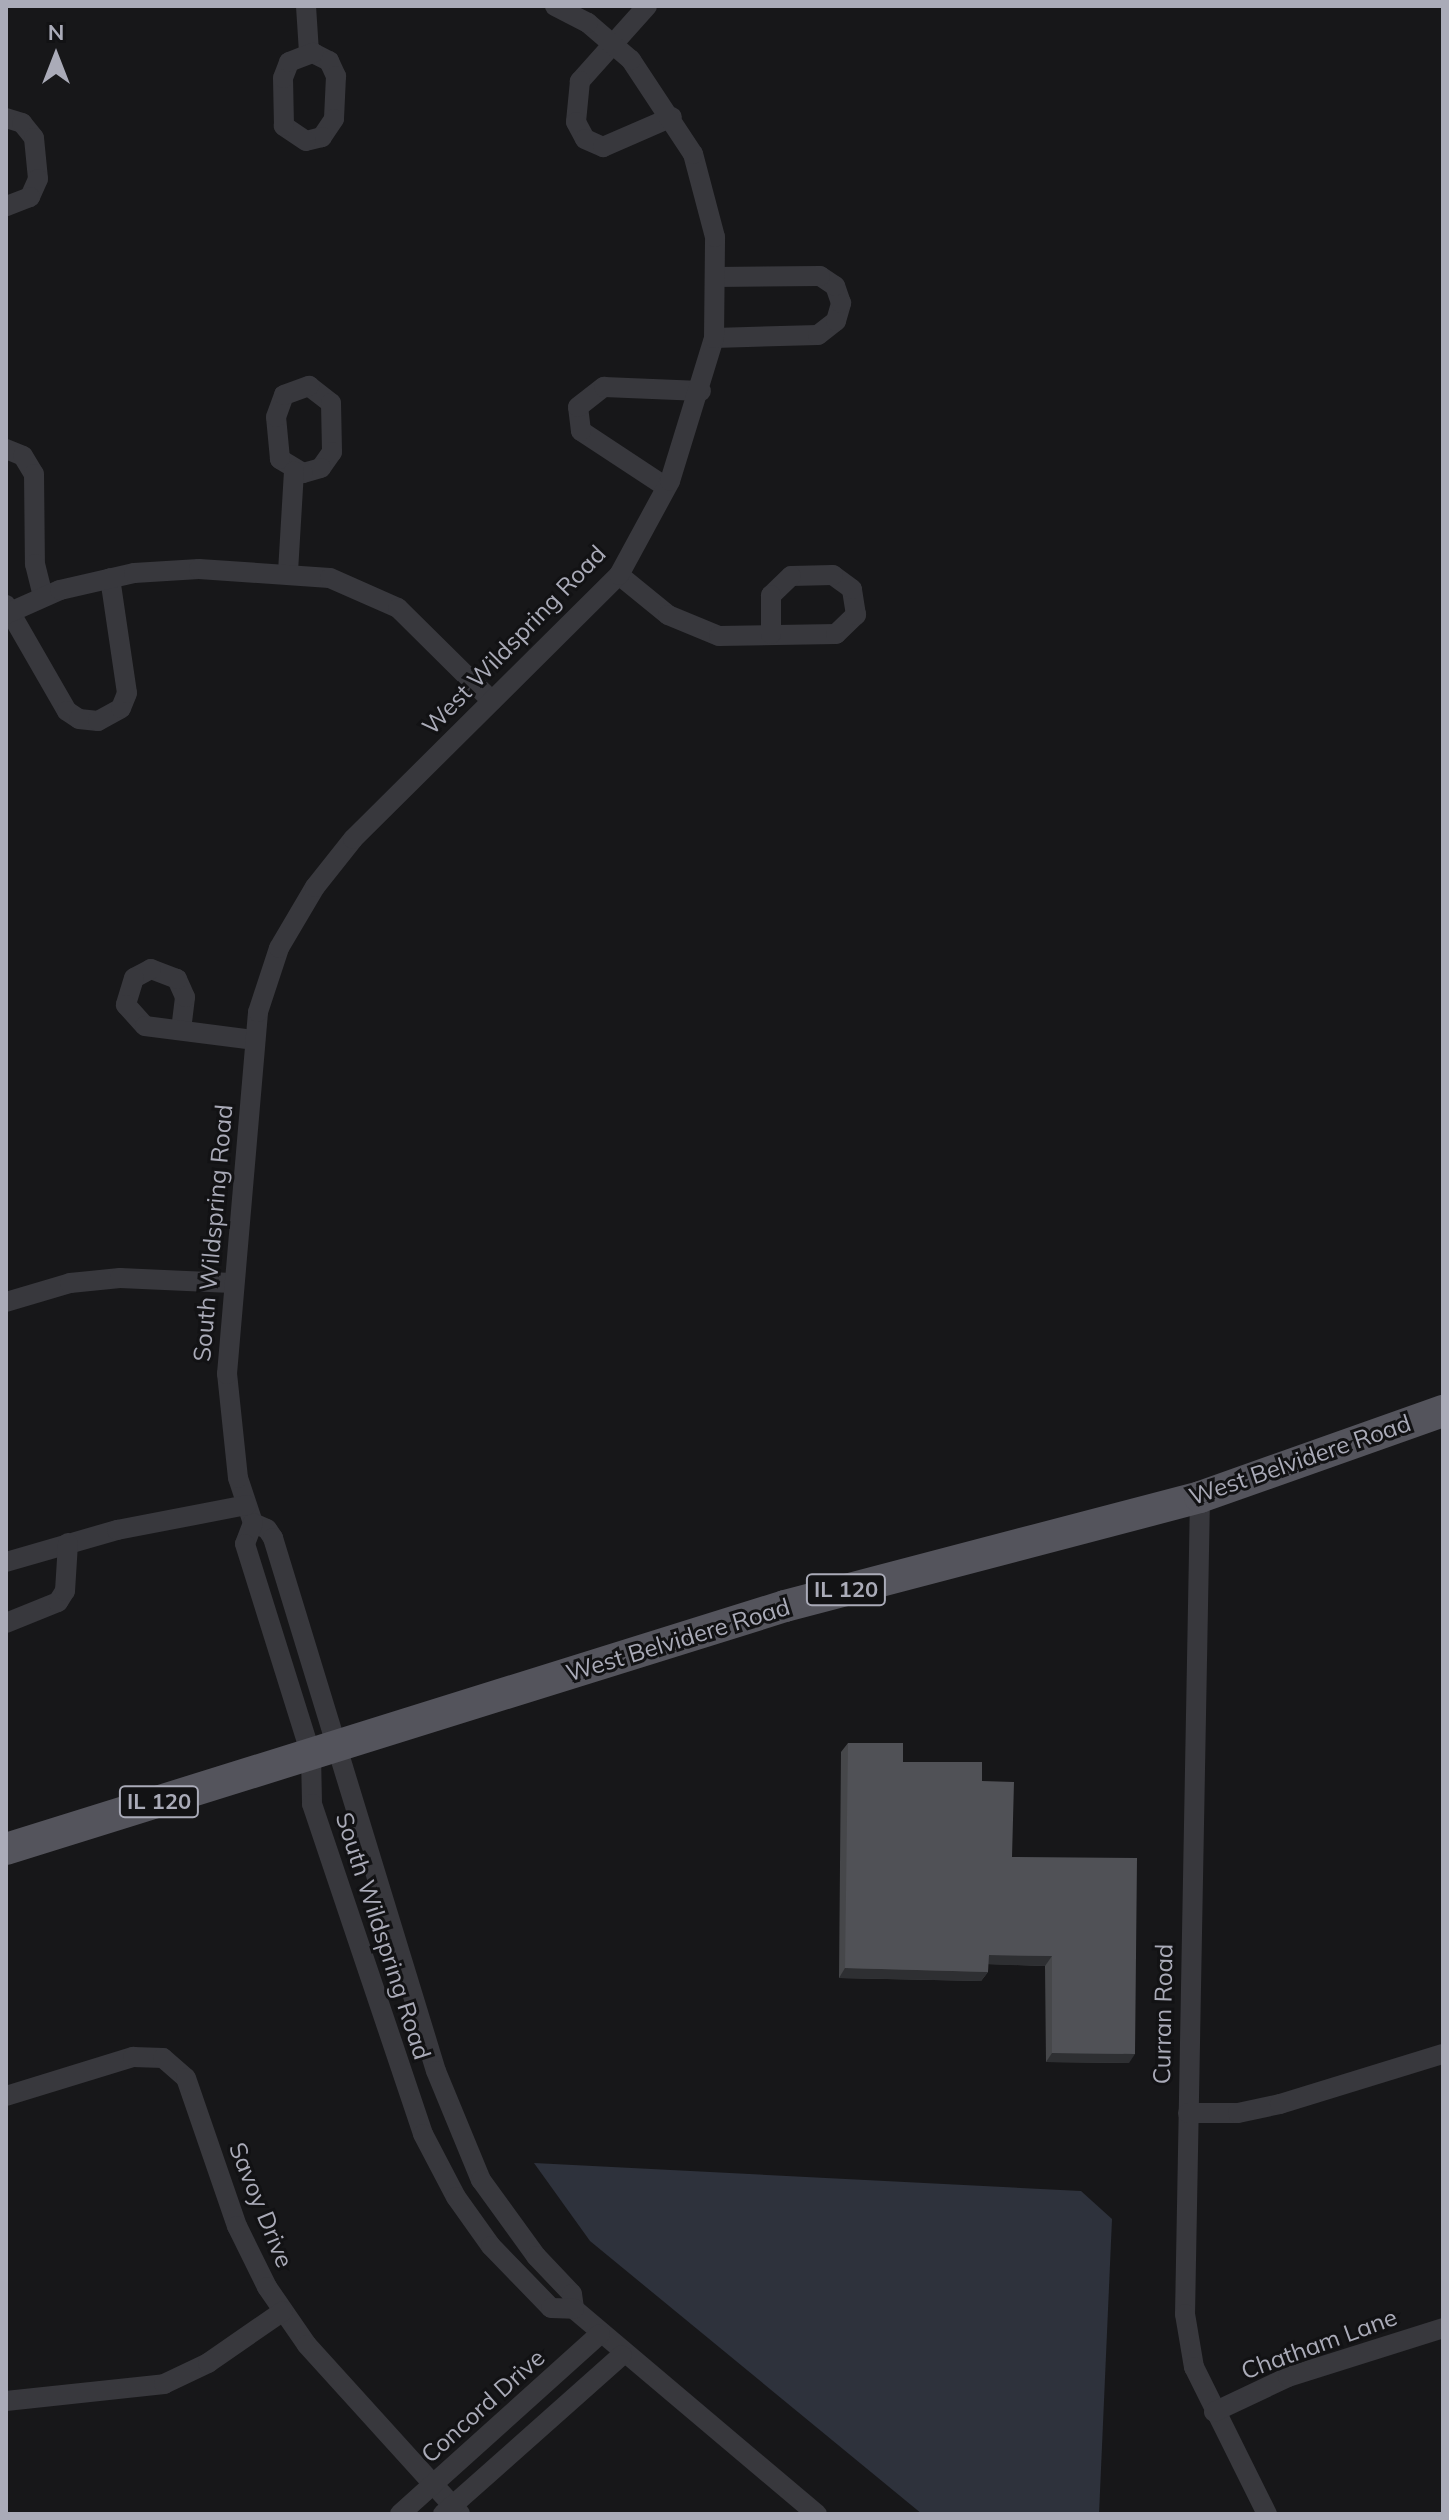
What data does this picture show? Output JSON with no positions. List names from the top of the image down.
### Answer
{
  "streets": {
    "main road": ["West Belvidere Road", "IL 120"],
    "street": [
      "West Wildspring Road",
      "South Wildspring Road",
      "Curran Road",
      "Savoy Drive",
      "Chatham Lane",
      "Concord Drive"
    ]
  },
  "crossings": [
    ["West Wildspring Road", "South Wildspring Road"],
    ["South Wildspring Road", "West Belvidere Road"],
    ["South Wildspring Road", "Concord Drive"],
    ["West Belvidere Road", "Curran Road"],
    ["Curran Road", "Chatham Lane"],
    ["Savoy Drive", "Concord Drive"]
  ],
  "north": "top"
}
